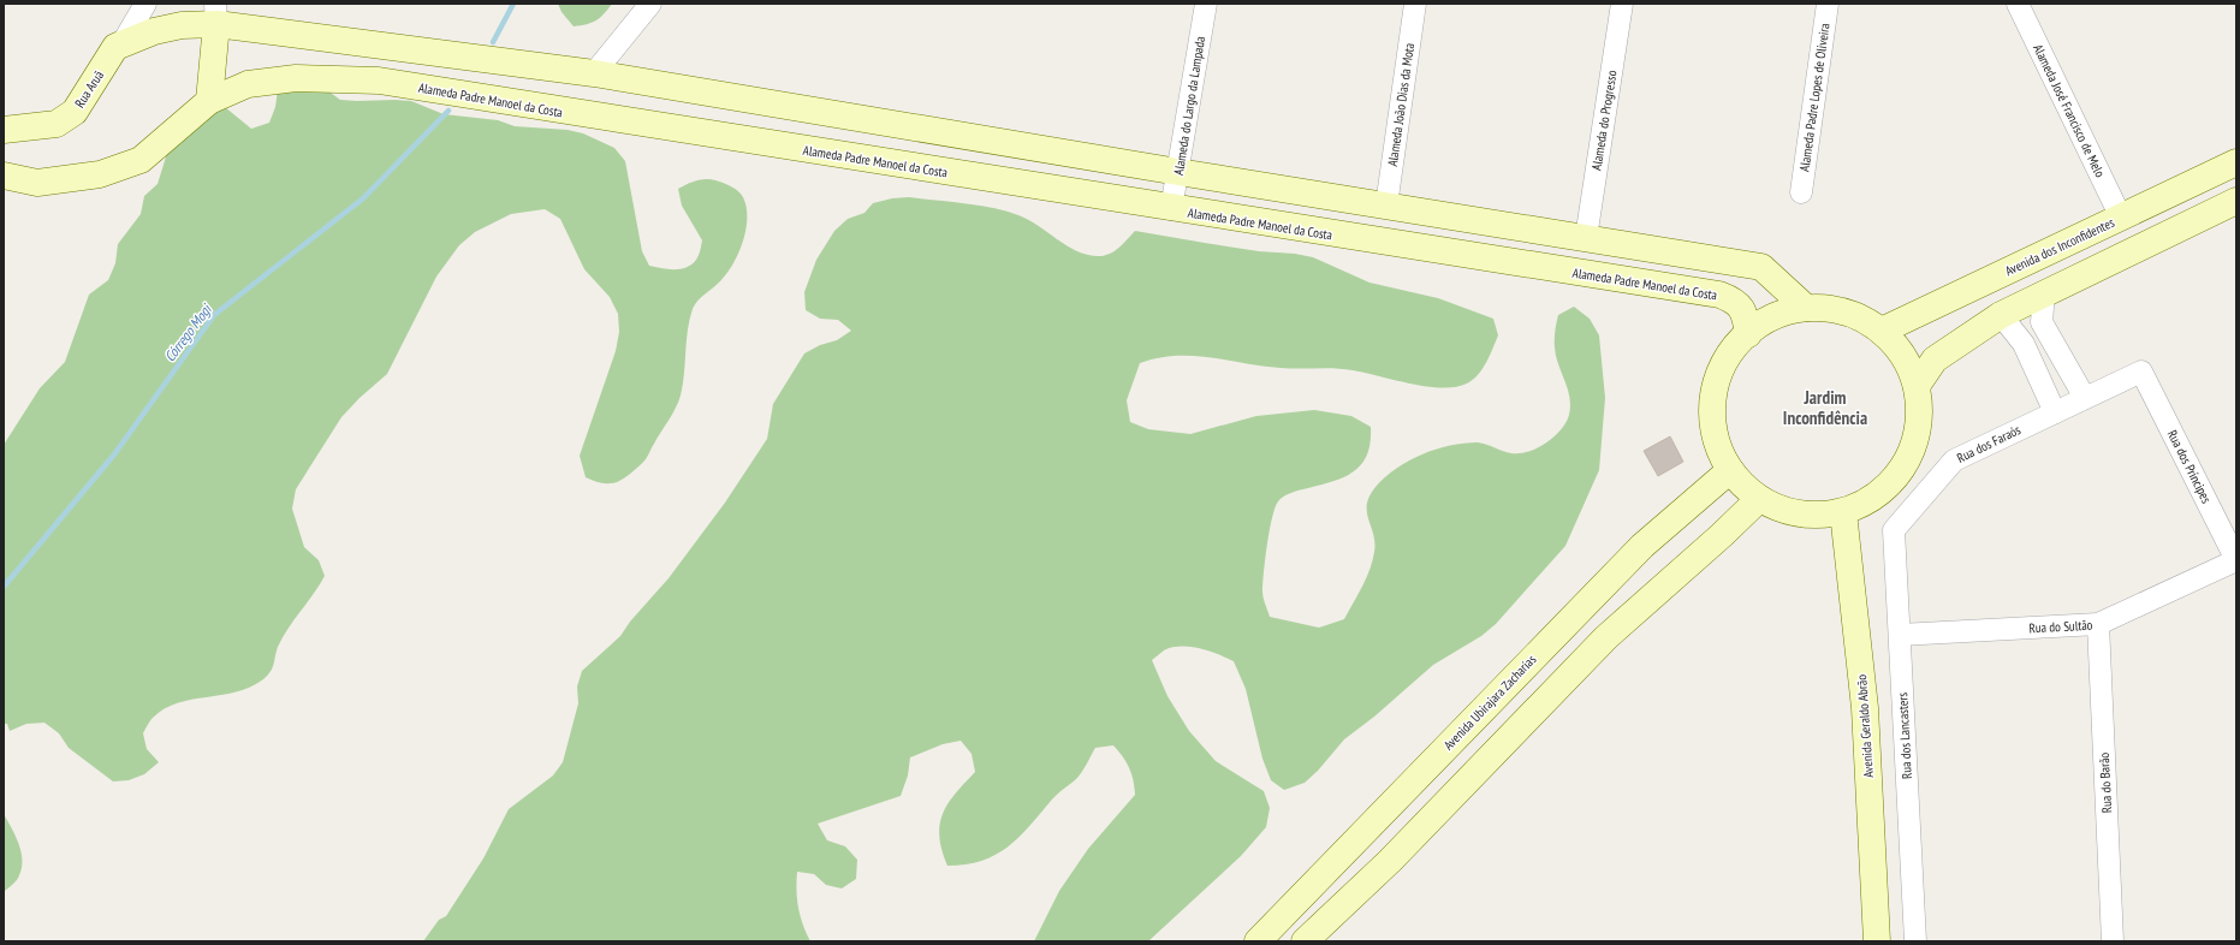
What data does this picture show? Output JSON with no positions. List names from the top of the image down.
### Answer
{
  "streets": {
    "main road": [
      "Rua Aruã",
      "Alameda Padre Manoel da Costa",
      "Avenida dos Inconfidentes",
      "Avenida Ubirajara Zacharias",
      "Avenida Geraldo Abrão"
    ],
    "street": [
      "Alameda Padre Lopes de Oliveira",
      "Alameda João Dias da Mota",
      "Alameda do Largo da Lampada",
      "Alameda José Francisco de Melo",
      "Alameda do Progresso",
      "Rua dos Faraós",
      "Rua dos Príncipes",
      "Rua do Sultão",
      "Rua dos Lancasters",
      "Rua do Barão"
    ]
  },
  "crossings": [
    ["Alameda Padre Manoel da Costa", "Alameda do Largo da Lampada"],
    ["Alameda José Francisco de Melo", "Avenida dos Inconfidentes"],
    ["Rua dos Faraós", "Rua dos Príncipes"],
    ["Rua dos Faraós", "Rua dos Lancasters"],
    ["Rua dos Príncipes", "Rua do Sultão"],
    ["Rua do Sultão", "Rua dos Lancasters"],
    ["Rua do Sultão", "Rua do Barão"]
  ],
  "districts": ["Jardim Inconfidência"],
  "water": ["Córrego Mogi"]
}
